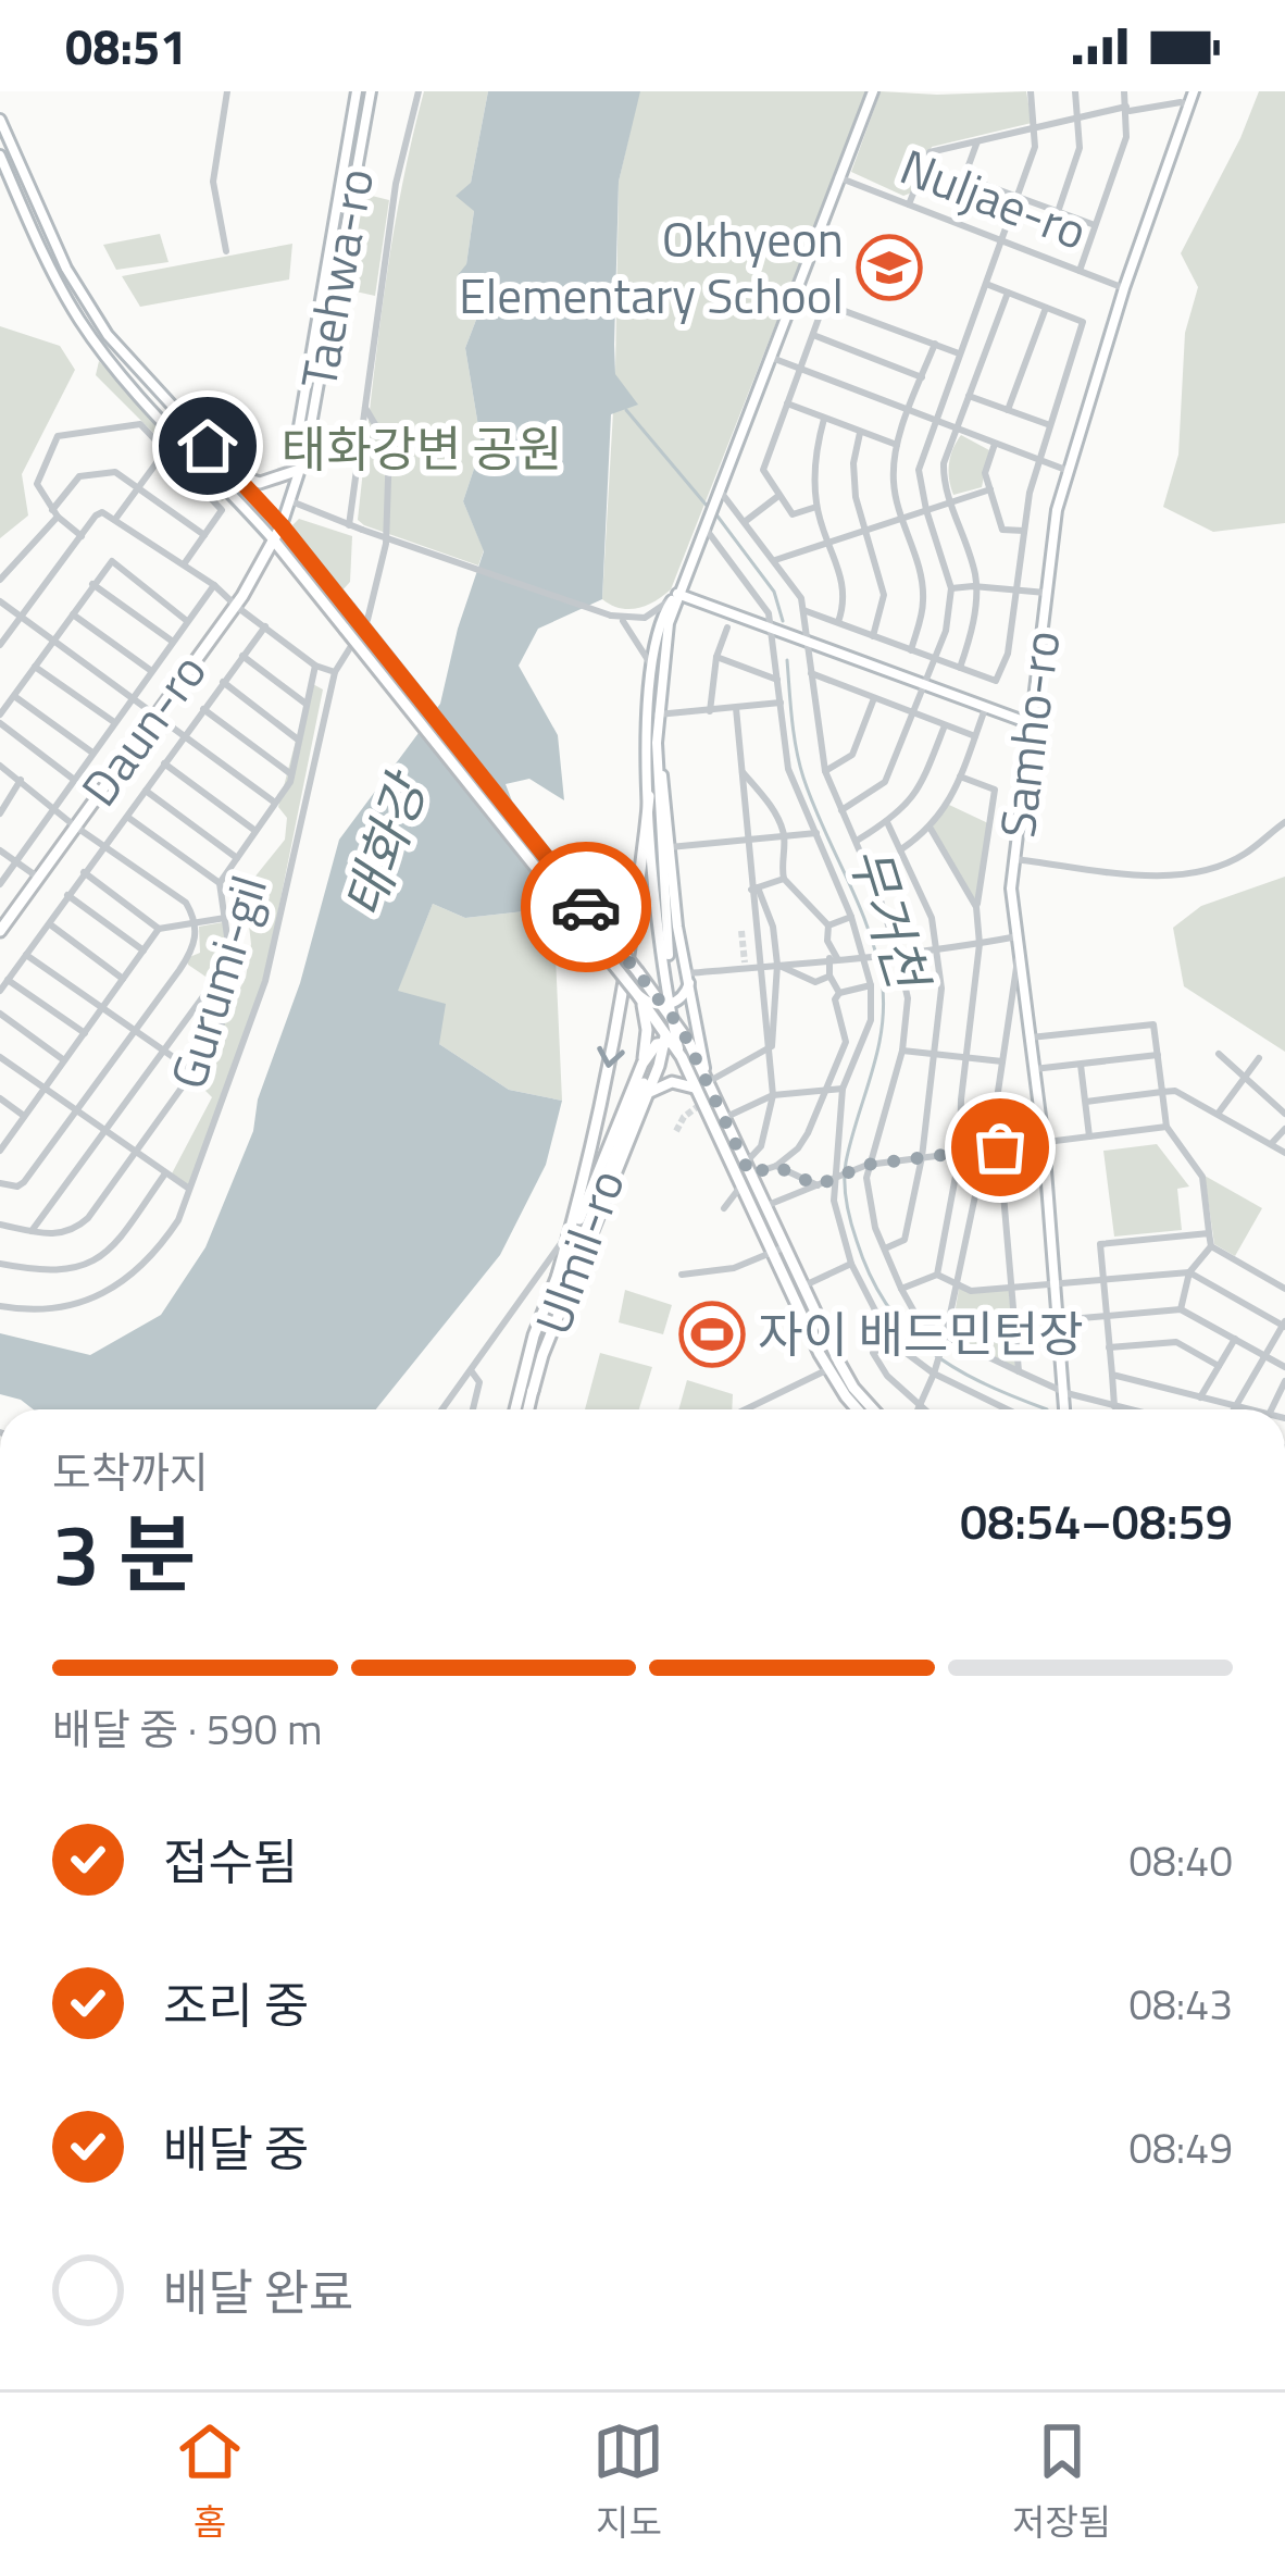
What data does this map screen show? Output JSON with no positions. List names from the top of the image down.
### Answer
{
  "streets": {
    "main road": [
      "Taehwa-ro",
      "Daun-ro",
      "Samho-ro",
      "Ulmil-ro"
    ],
    "street": ["Nuljae-ro", "Gurumi-gil"]
  },
  "crossings": [
    ["Nuljae-ro", "Samho-ro"],
    ["Taehwa-ro", "Daun-ro"]
  ],
  "water": ["태화강", "무거천"],
  "parks": ["태화강변 공원"],
  "places": {
    "school or university": ["Okhyeon Elementary School"],
    "sports": ["자이 배드민턴장"]
  },
  "page": {
    "status": "08:51",
    "heading": ["3 분", "도착까지", "08:54–08:59"],
    "bar": "배달 중 · 590 m",
    "list": [
      ["접수됨", "08:40"],
      ["조리 중", "08:43"],
      ["배달 중", "08:49"],
      "배달 완료"
    ],
    "tabs": ["홈", "지도", "저장됨"]
  }
}
